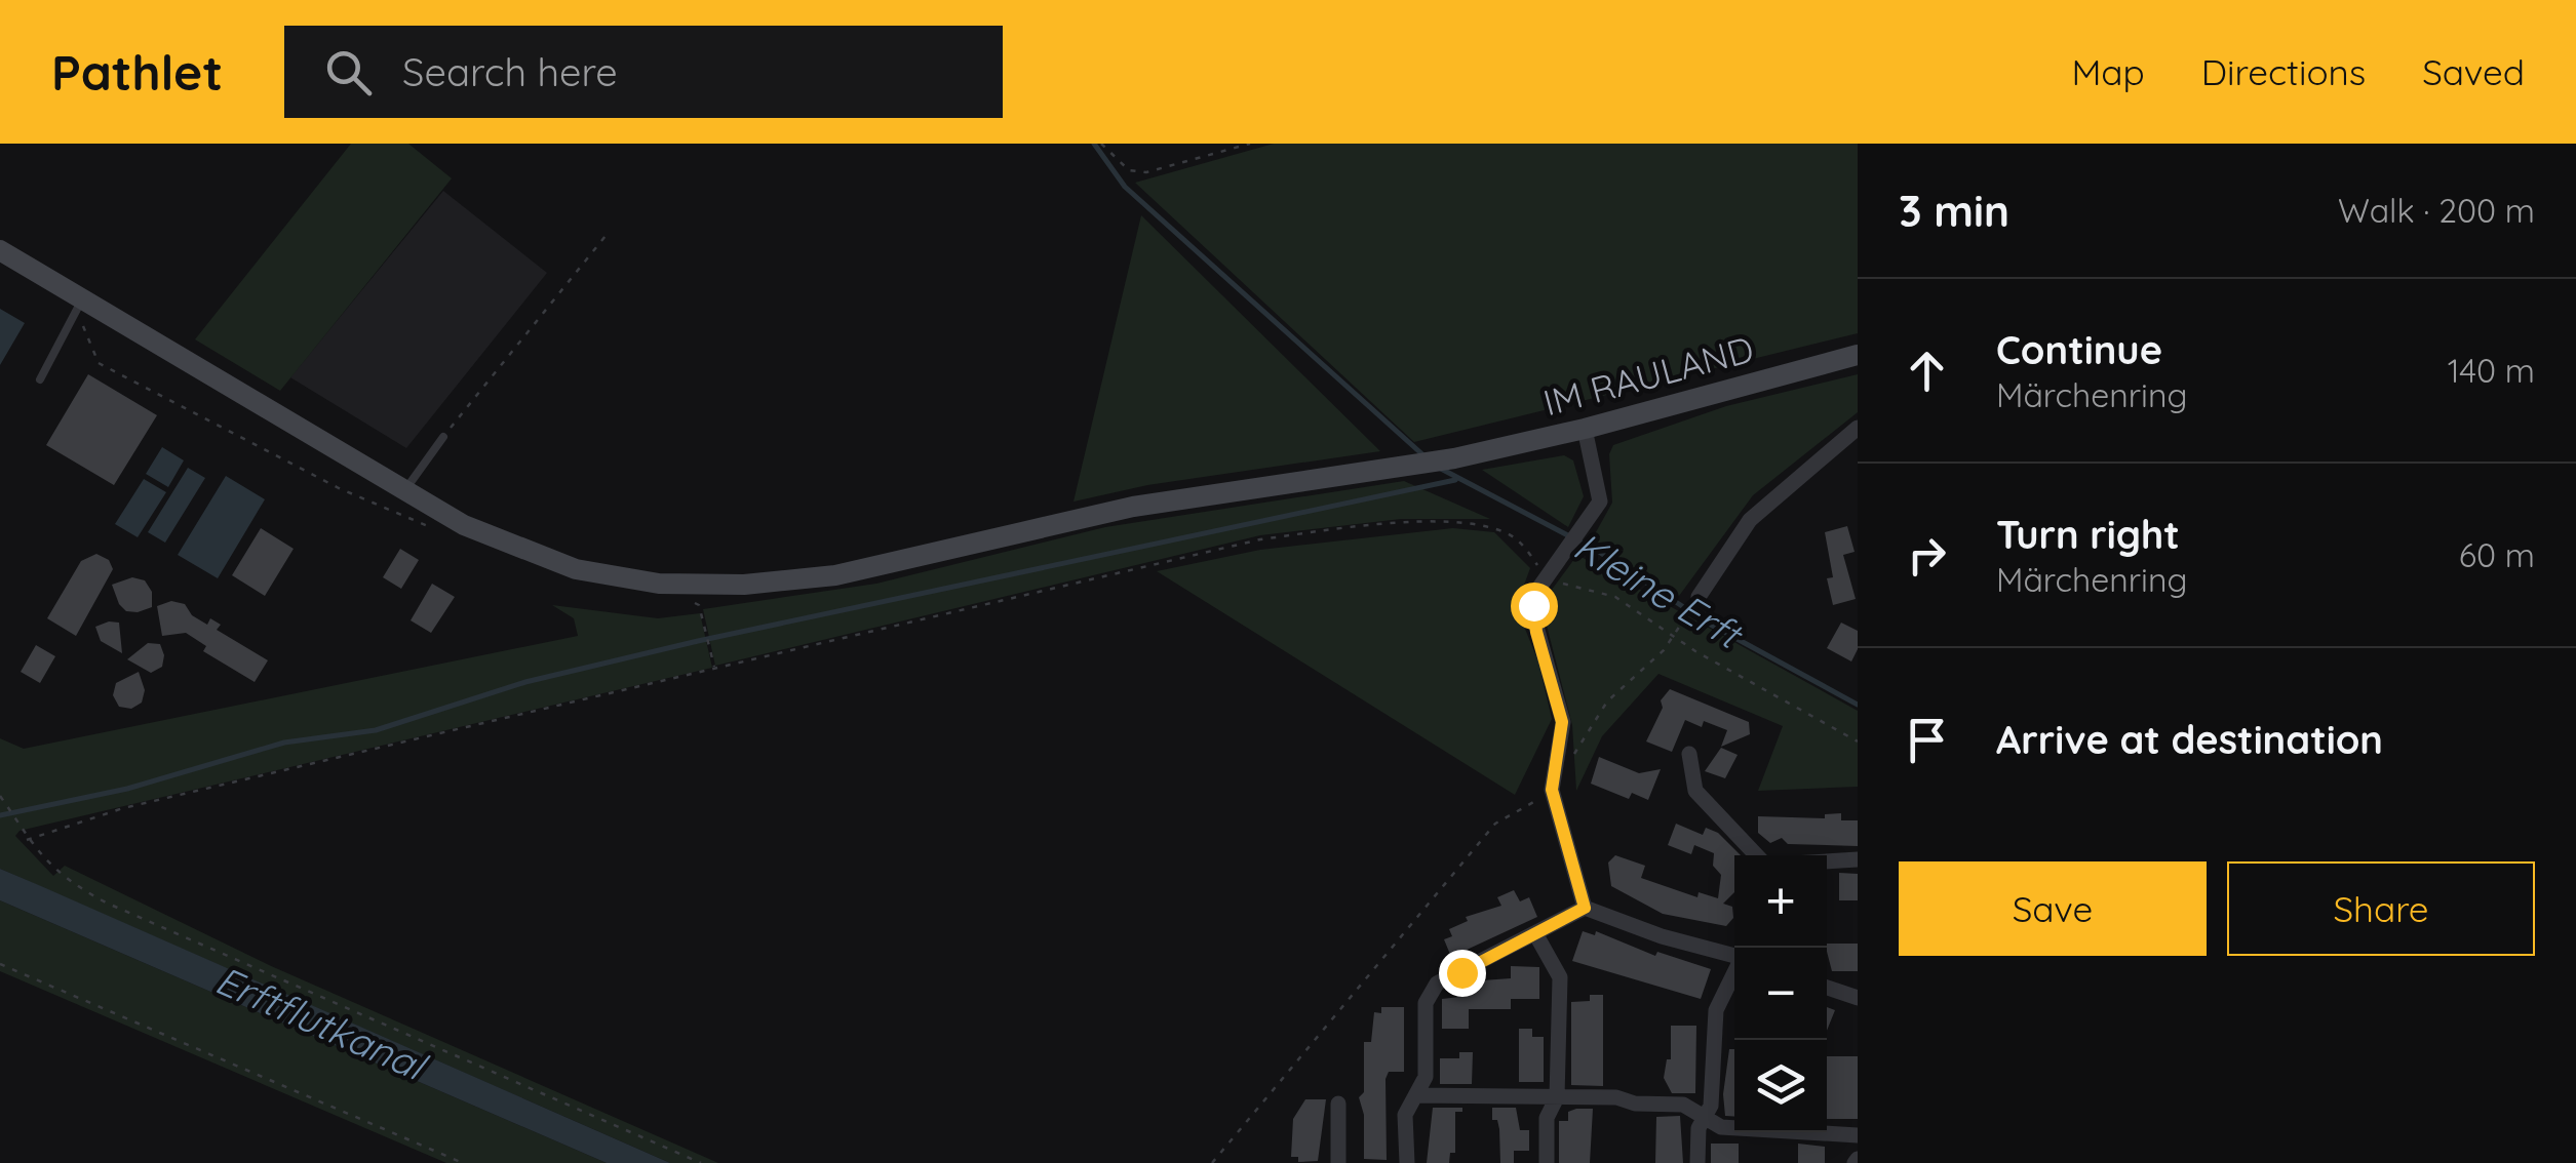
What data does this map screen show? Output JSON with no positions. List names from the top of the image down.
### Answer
{
  "streets": {
    "street": ["IM RAULAND"]
  },
  "water": ["Kleine Erft", "Erftflutkanal"],
  "page": {
    "header": "Pathlet",
    "search": "Search here",
    "nav": ["Map", "Directions", "Saved"],
    "heading": ["3 min", "Walk · 200 m"],
    "list": [
      ["Continue", "Märchenring", "140 m"],
      ["Turn right", "Märchenring", "60 m"],
      "Arrive at destination"
    ],
    "buttons": ["Save", "Share"],
    "map_buttons": ["+", "−"]
  }
}
